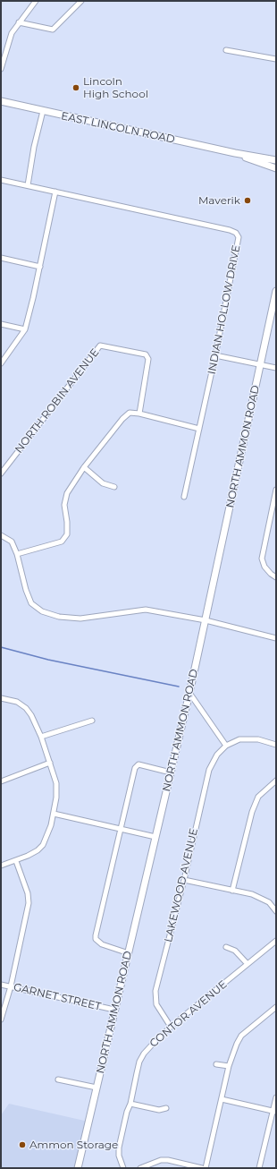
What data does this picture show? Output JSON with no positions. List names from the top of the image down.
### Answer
{
  "streets": {
    "main road": ["EAST LINCOLN ROAD", "NORTH AMMON ROAD"],
    "street": [
      "INDIAN HOLLOW DRIVE",
      "NORTH ROBIN AVENUE",
      "LAKEWOOD AVENUE",
      "GARNET STREET",
      "CONTOR AVENUE"
    ]
  },
  "crossings": [
    ["NORTH AMMON ROAD", "GARNET STREET"],
    ["LAKEWOOD AVENUE", "CONTOR AVENUE"]
  ],
  "places": ["Lincoln High School", "Maverik", "Ammon Storage"]
}
